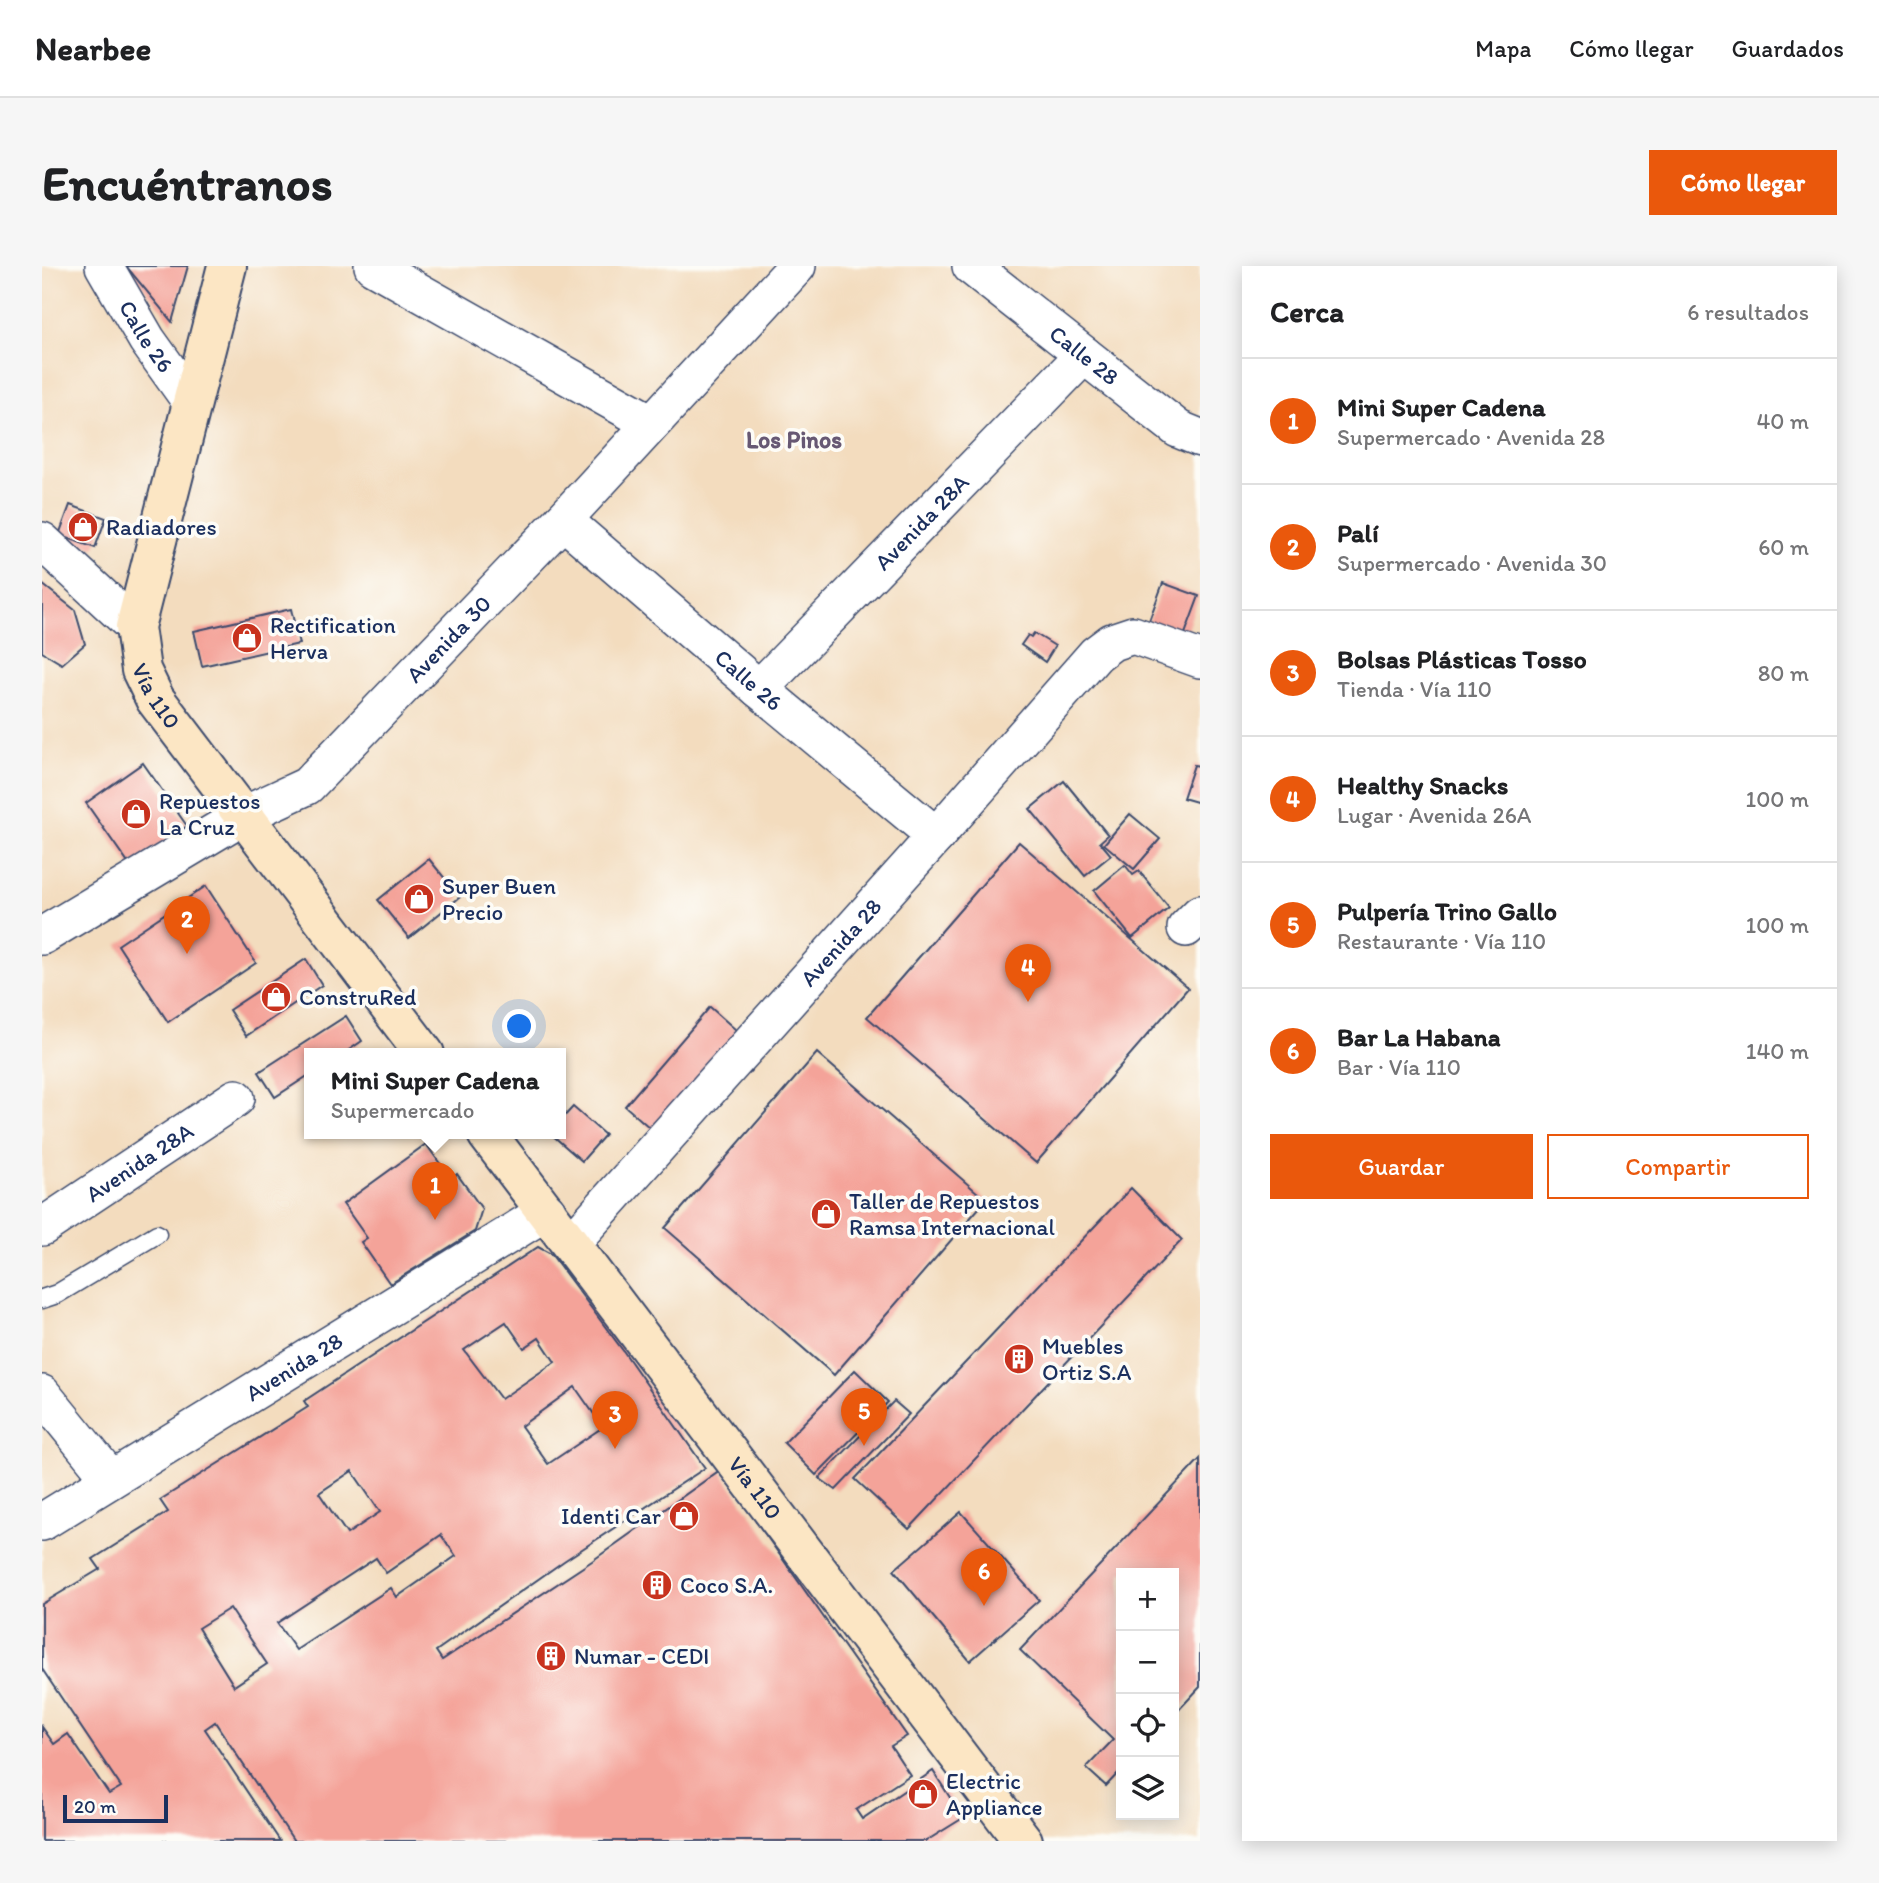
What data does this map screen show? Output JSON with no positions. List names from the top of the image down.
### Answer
{
  "streets": {
    "main road": ["Vía 110"],
    "street": [
      "Calle 26",
      "Calle 28",
      "Avenida 28A",
      "Avenida 30",
      "Avenida 28"
    ]
  },
  "crossings": [
    ["Calle 26", "Avenida 28A"],
    ["Calle 26", "Avenida 30"],
    ["Calle 26", "Vía 110"],
    ["Calle 26", "Avenida 28"],
    ["Calle 28", "Avenida 28A"],
    ["Avenida 30", "Vía 110"],
    ["Vía 110", "Avenida 28"]
  ],
  "districts": ["Los Pinos"],
  "places": {
    "shop": [
      "Radiadores",
      "Rectification Herva",
      "Repuestos La Cruz",
      "Super Buen Precio",
      "ConstruRed",
      "Taller de Repuestos Ramsa Internacional",
      "Identi Car",
      "Electric Appliance"
    ],
    "building": ["Muebles Ortiz S.A", "Coco S.A.", "Numar - CEDI"]
  },
  "scale_bar": "20 m",
  "page": {
    "header": "Nearbee",
    "nav": ["Mapa", "Cómo llegar", "Guardados"],
    "buttons": [
      "Cómo llegar",
      ["Guardar", "Compartir"]
    ],
    "title": "Encuéntranos",
    "heading": ["Cerca", "6 resultados"],
    "list": [
      {
        "mark": "1",
        "name": "Mini Super Cadena",
        "note": "Supermercado · Avenida 28",
        "value": "40 m"
      },
      {
        "mark": "2",
        "name": "Palí",
        "note": "Supermercado · Avenida 30",
        "value": "60 m"
      },
      {
        "mark": "3",
        "name": "Bolsas Plásticas Tosso",
        "note": "Tienda · Vía 110",
        "value": "80 m"
      },
      {
        "mark": "4",
        "name": "Healthy Snacks",
        "note": "Lugar · Avenida 26A",
        "value": "100 m"
      },
      {
        "mark": "5",
        "name": "Pulpería Trino Gallo",
        "note": "Restaurante · Vía 110",
        "value": "100 m"
      },
      {
        "mark": "6",
        "name": "Bar La Habana",
        "note": "Bar · Vía 110",
        "value": "140 m"
      }
    ],
    "pins": [
      "2",
      "4",
      "1",
      "5",
      "3",
      "6"
    ],
    "popup": ["Mini Super Cadena", "Supermercado"],
    "map_buttons": ["+", "−"],
    "scale": "20 m"
  }
}
